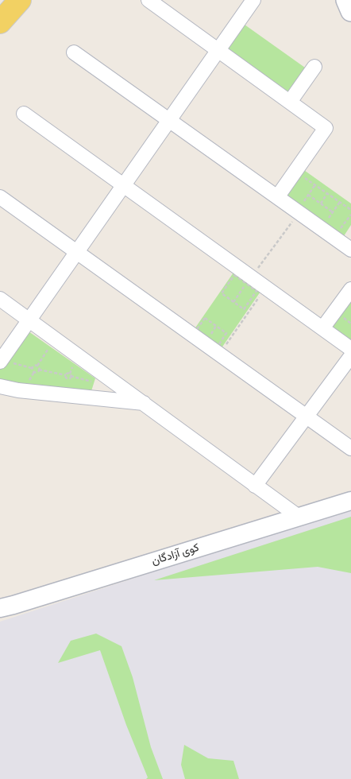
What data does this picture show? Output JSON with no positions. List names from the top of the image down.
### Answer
{
  "streets": {
    "street": ["کوی آزادگان"]
  }
}
